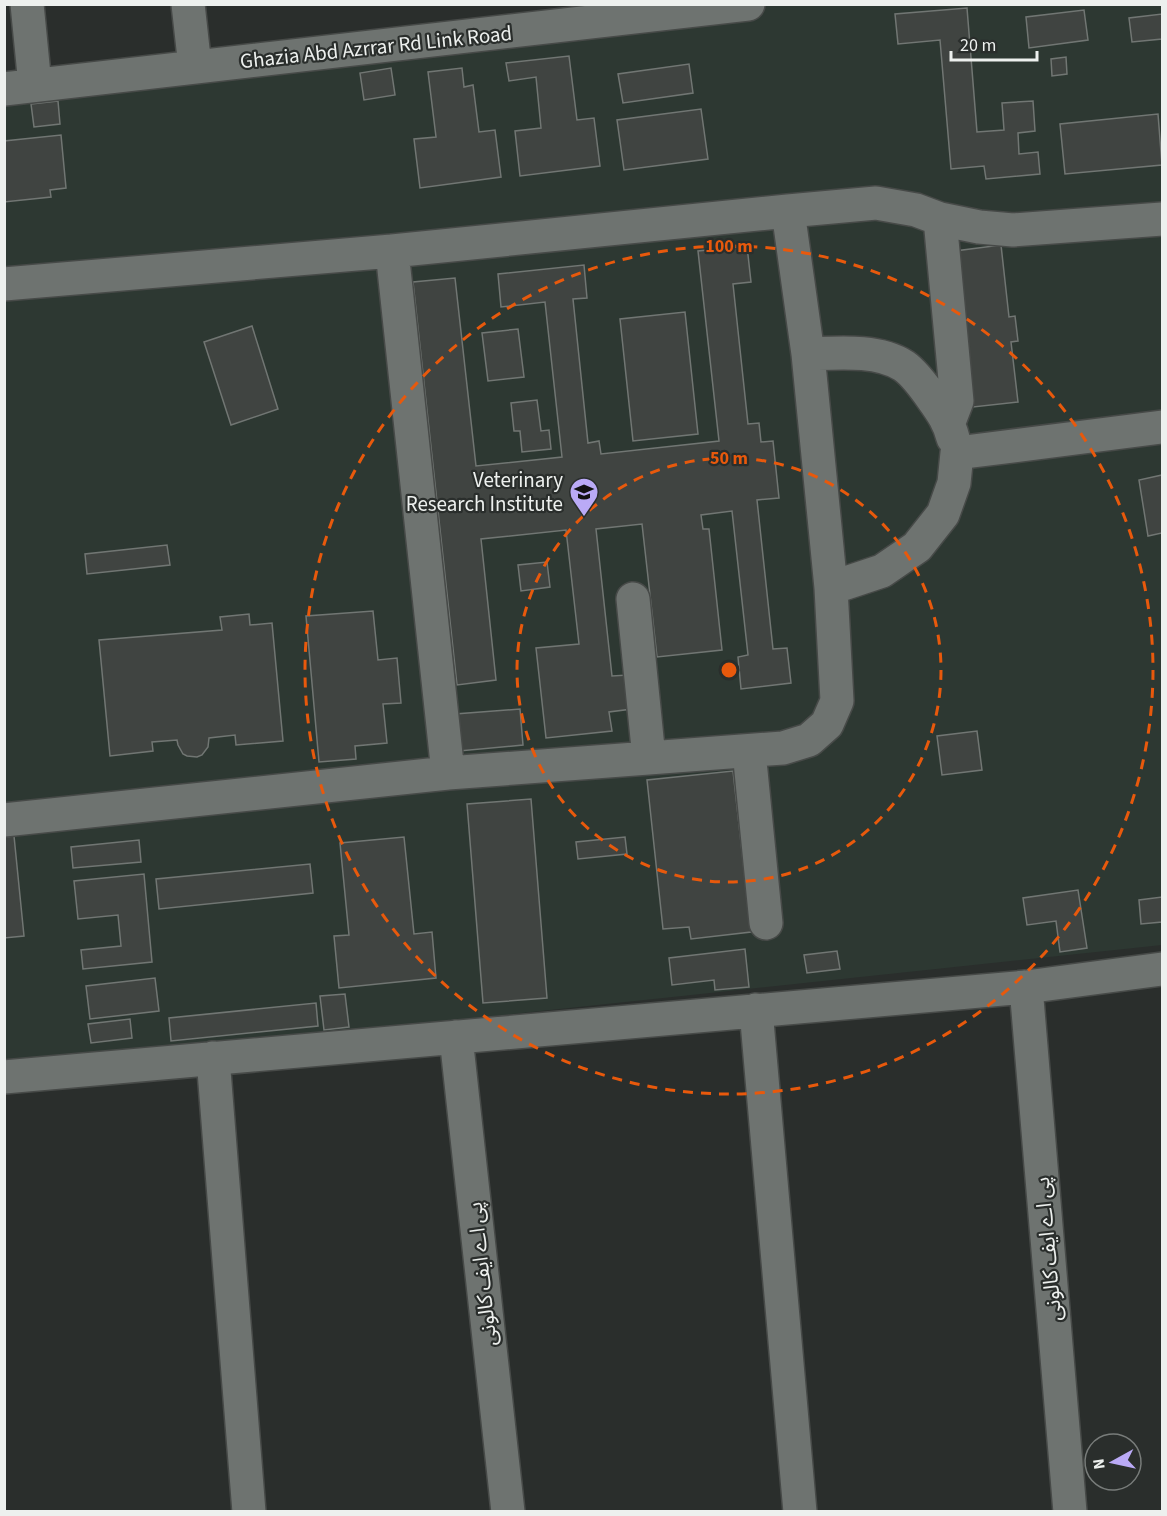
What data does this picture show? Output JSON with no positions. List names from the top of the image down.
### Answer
{
  "streets": {
    "street": ["Ghazia Abd Azrrar Rd Link Road", "پی اے ایف کالونی"]
  },
  "places": {
    "school or university": ["Veterinary Research Institute"]
  },
  "scale_bar": "20 m",
  "north": "left",
  "rings": ["100 m", "50 m"]
}
